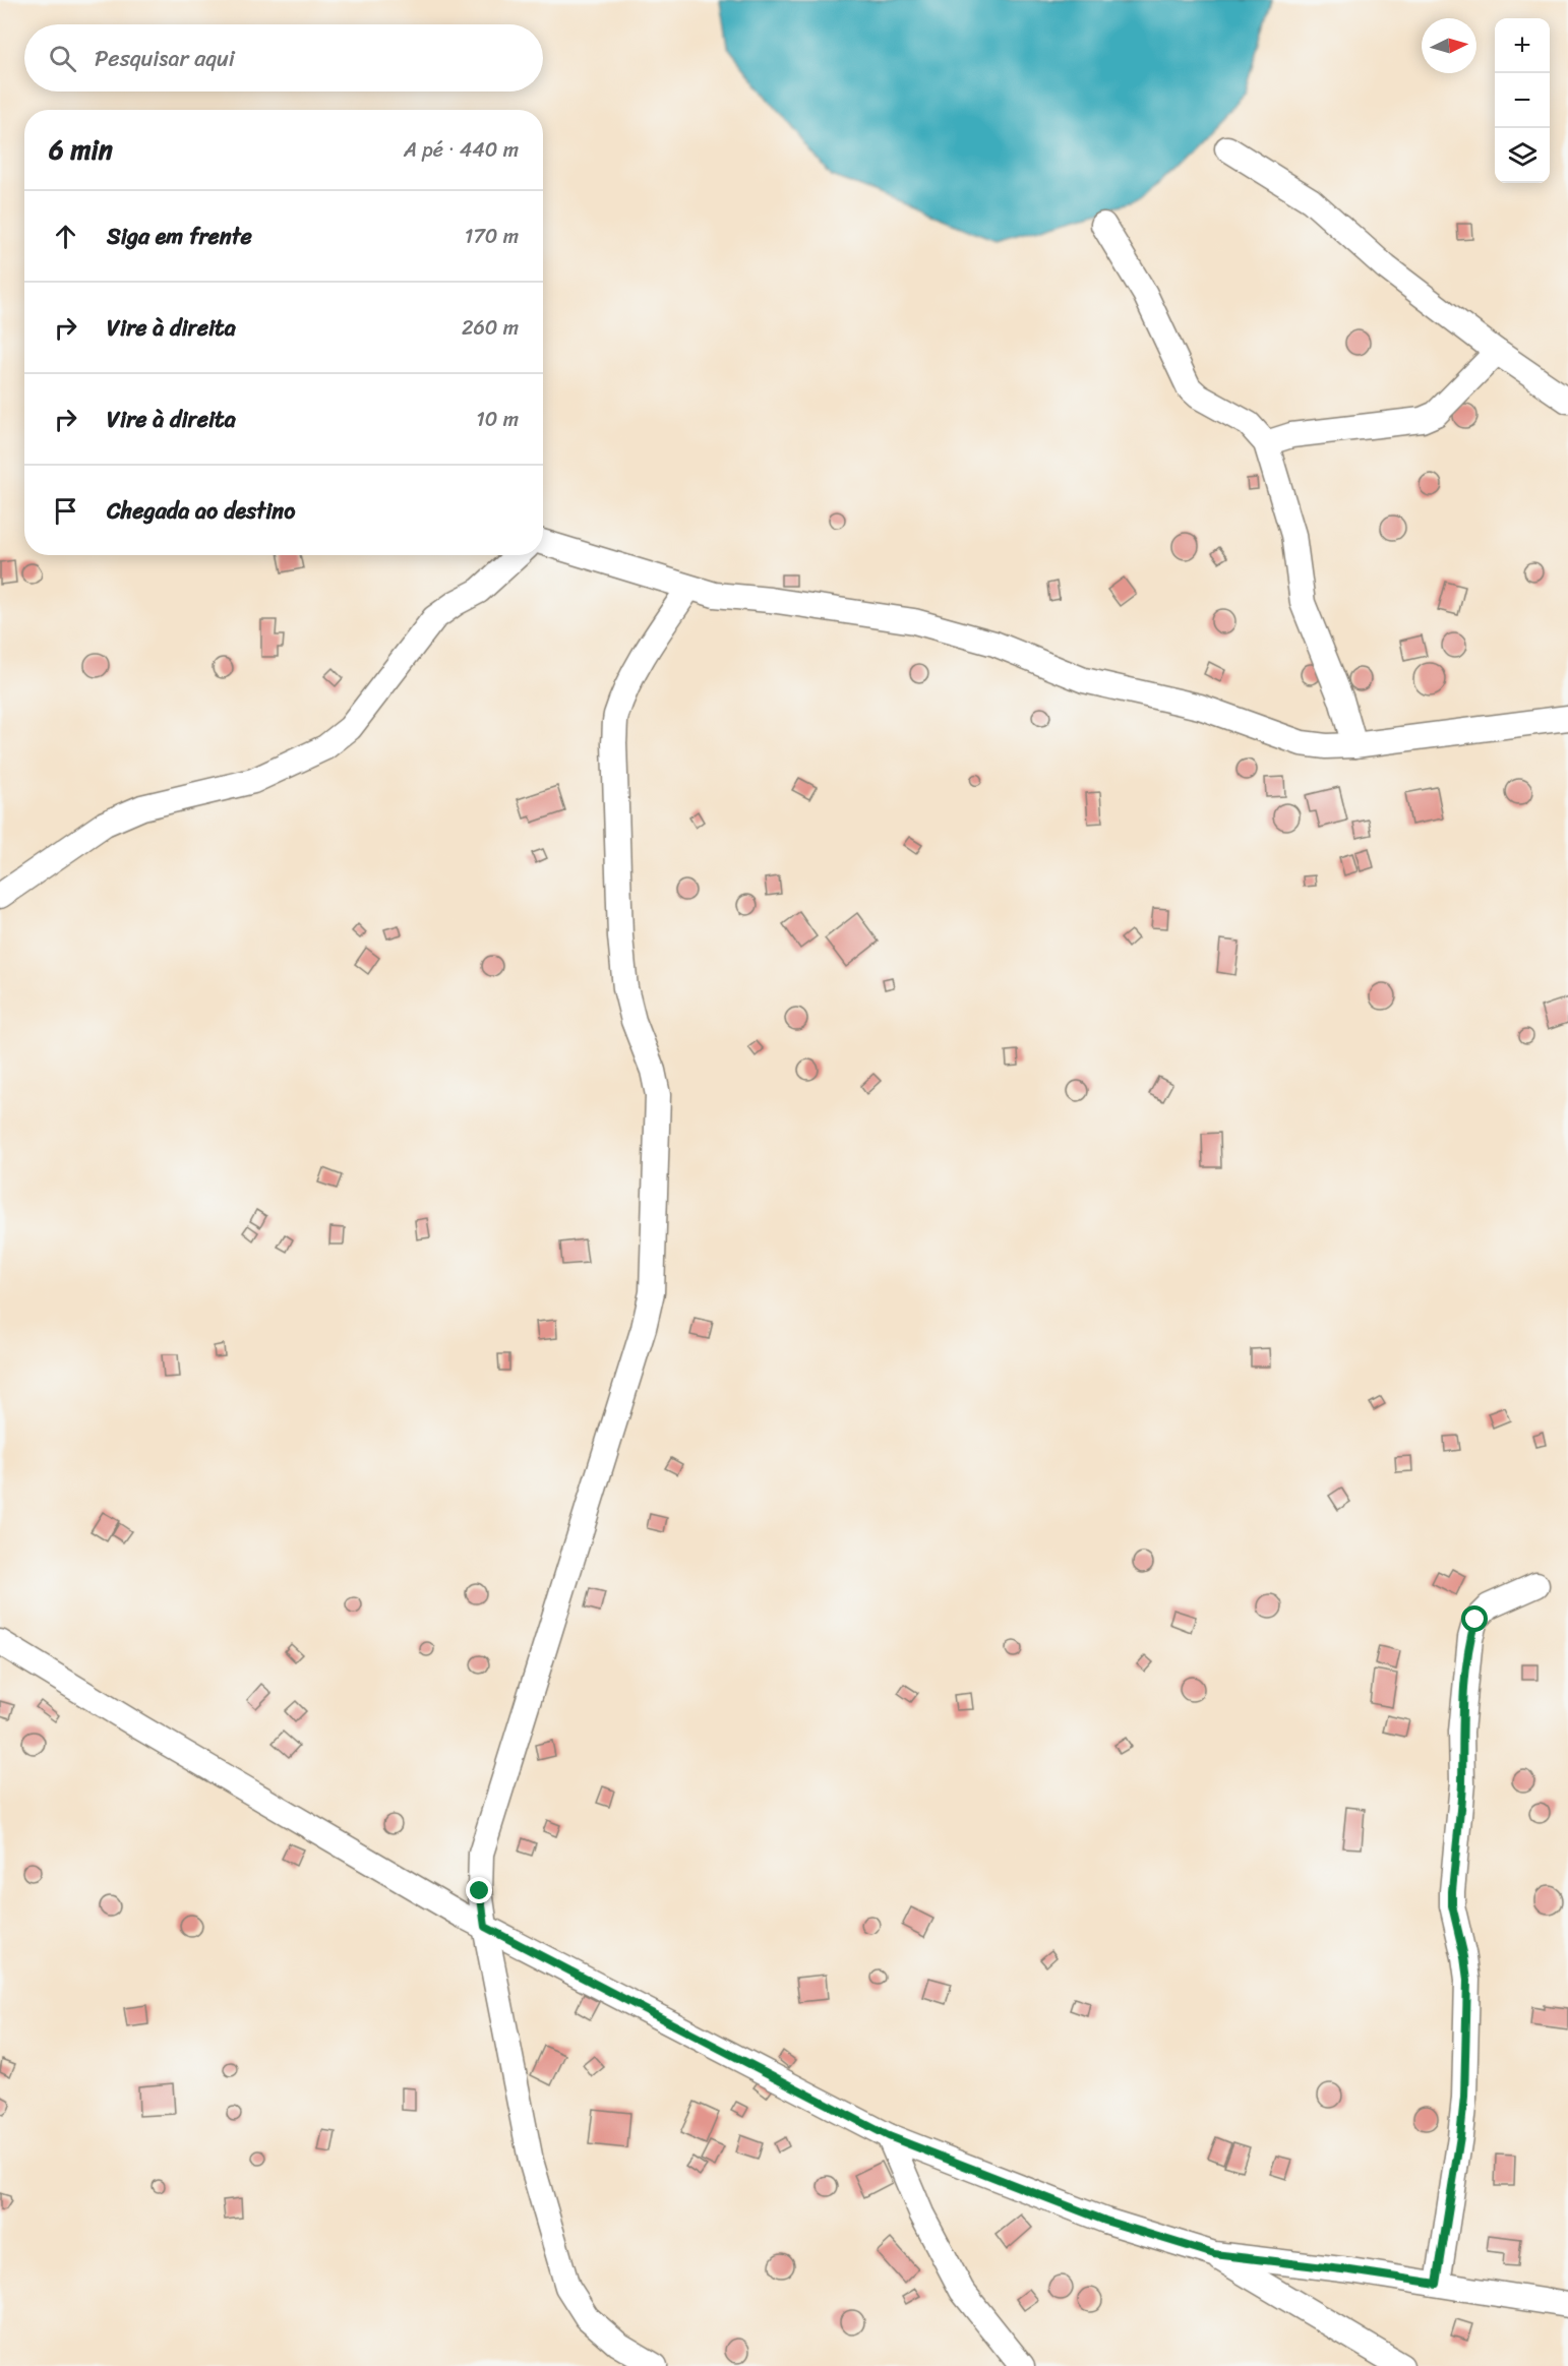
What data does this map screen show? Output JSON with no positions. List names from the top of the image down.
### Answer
{
  "north": "right",
  "page": {
    "map_buttons": ["+", "−"],
    "search": "Pesquisar aqui",
    "heading": ["6 min", "A pé · 440 m"],
    "list": [
      ["Siga em frente", "170 m"],
      ["Vire à direita", "260 m"],
      ["Vire à direita", "10 m"],
      "Chegada ao destino"
    ]
  }
}
